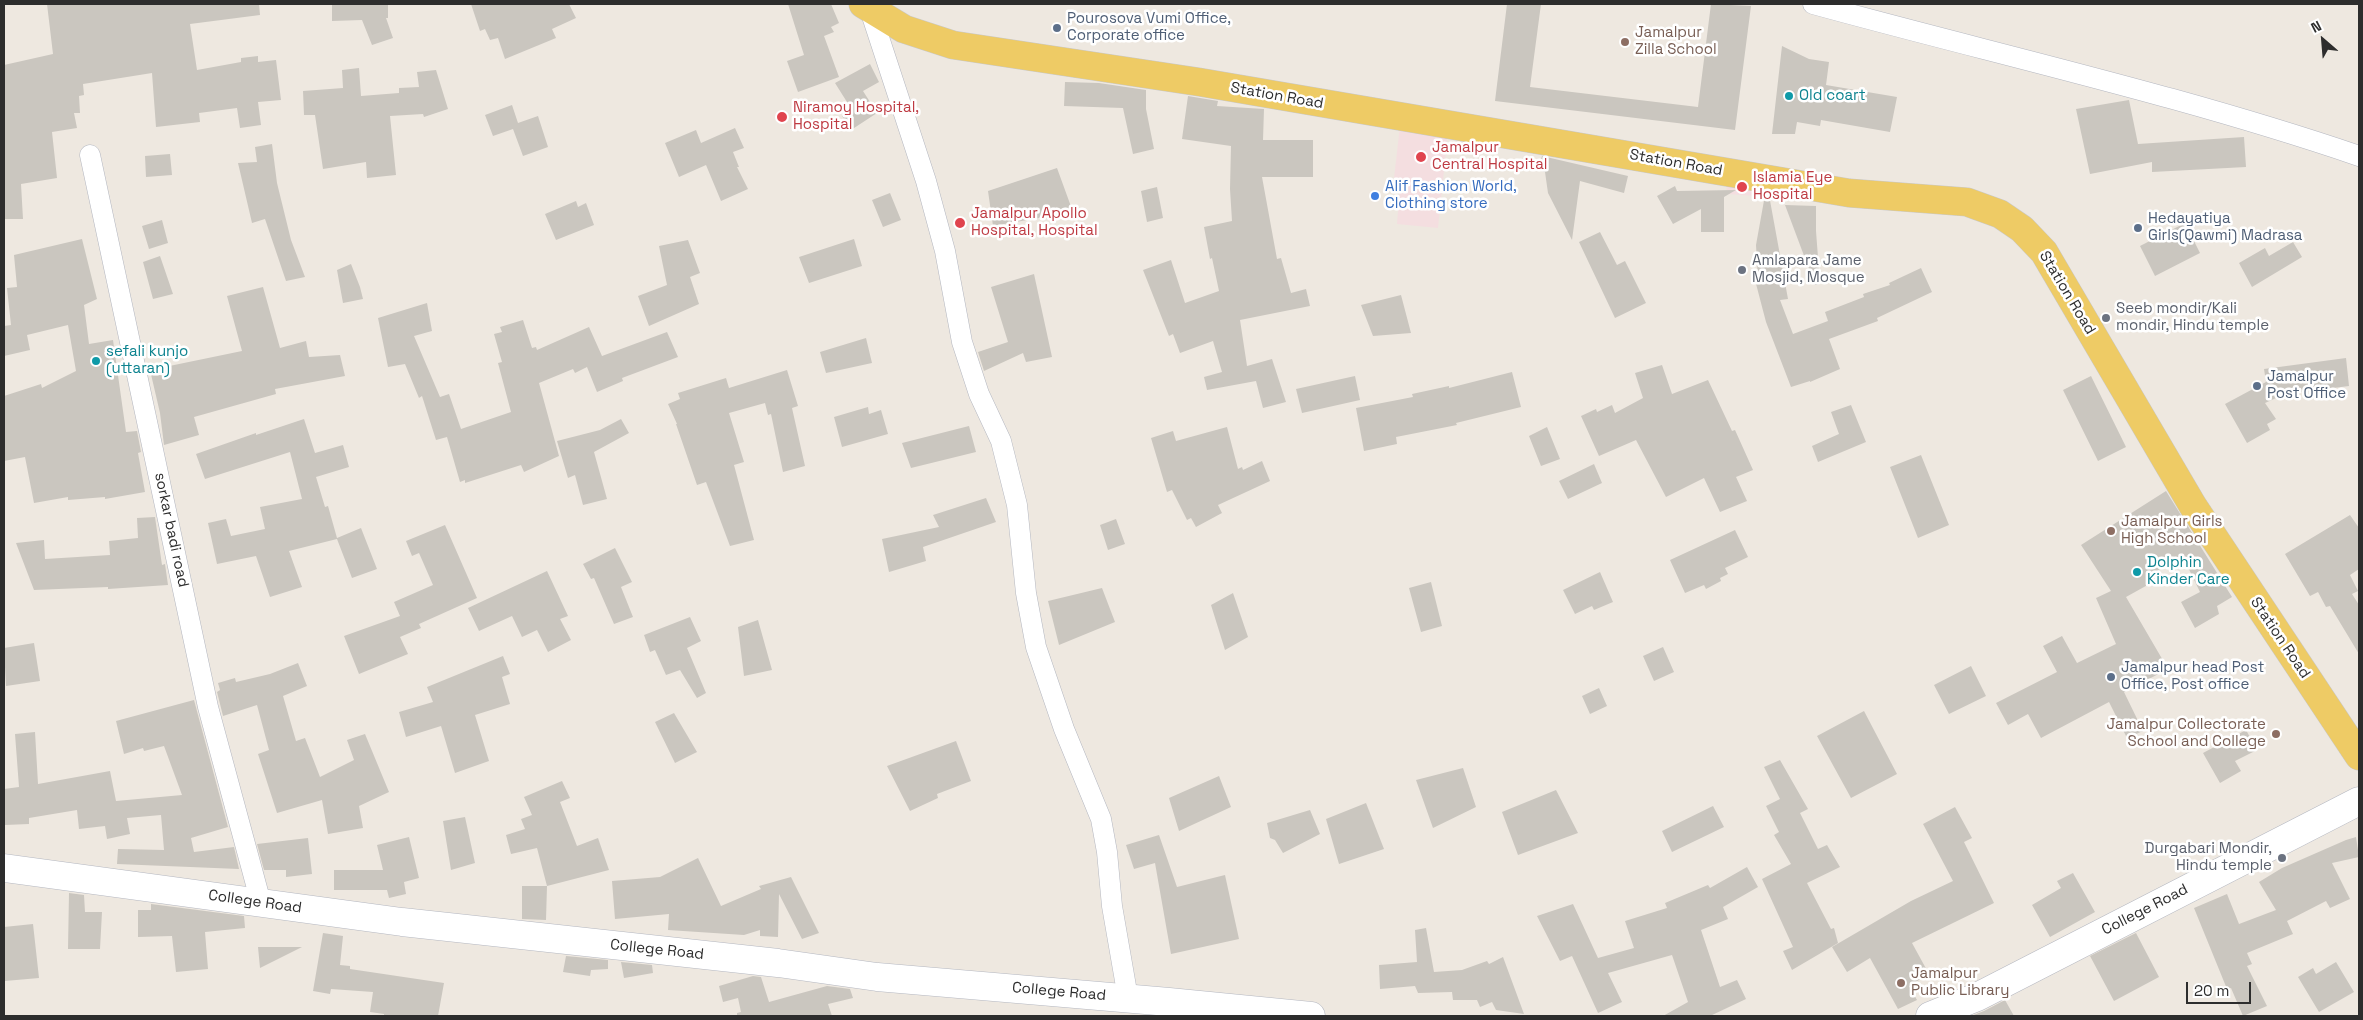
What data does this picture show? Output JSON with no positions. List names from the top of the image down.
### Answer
{
  "streets": {
    "main road": ["Station Road", "College Road"],
    "street": ["sorkar badi road"]
  },
  "crossings": [
    ["sorkar badi road", "College Road"]
  ],
  "places": [
    "Pourosova Vumi Office, Corporate office",
    "Jamalpur Zilla School",
    "Old coart",
    "Niramoy Hospital, Hospital",
    "Jamalpur Central Hospital",
    "Islamia Eye Hospital",
    "Alif Fashion World, Clothing store",
    "Jamalpur Apollo Hospital, Hospital",
    "Hedayatiya Girls(Qawmi) Madrasa",
    "Amlapara Jame Mosjid, Mosque",
    "Seeb mondir/Kali mondir, Hindu temple",
    "sefali kunjo (uttaran)",
    "Jamalpur Post Office",
    "Jamalpur Girls High School",
    "Dolphin Kinder Care",
    "Jamalpur head Post Office, Post office",
    "Jamalpur Collectorate School and College",
    "Durgabari Mondir, Hindu temple",
    "Jamalpur Public Library"
  ],
  "scale_bar": "20 m",
  "north": "top left"
}
